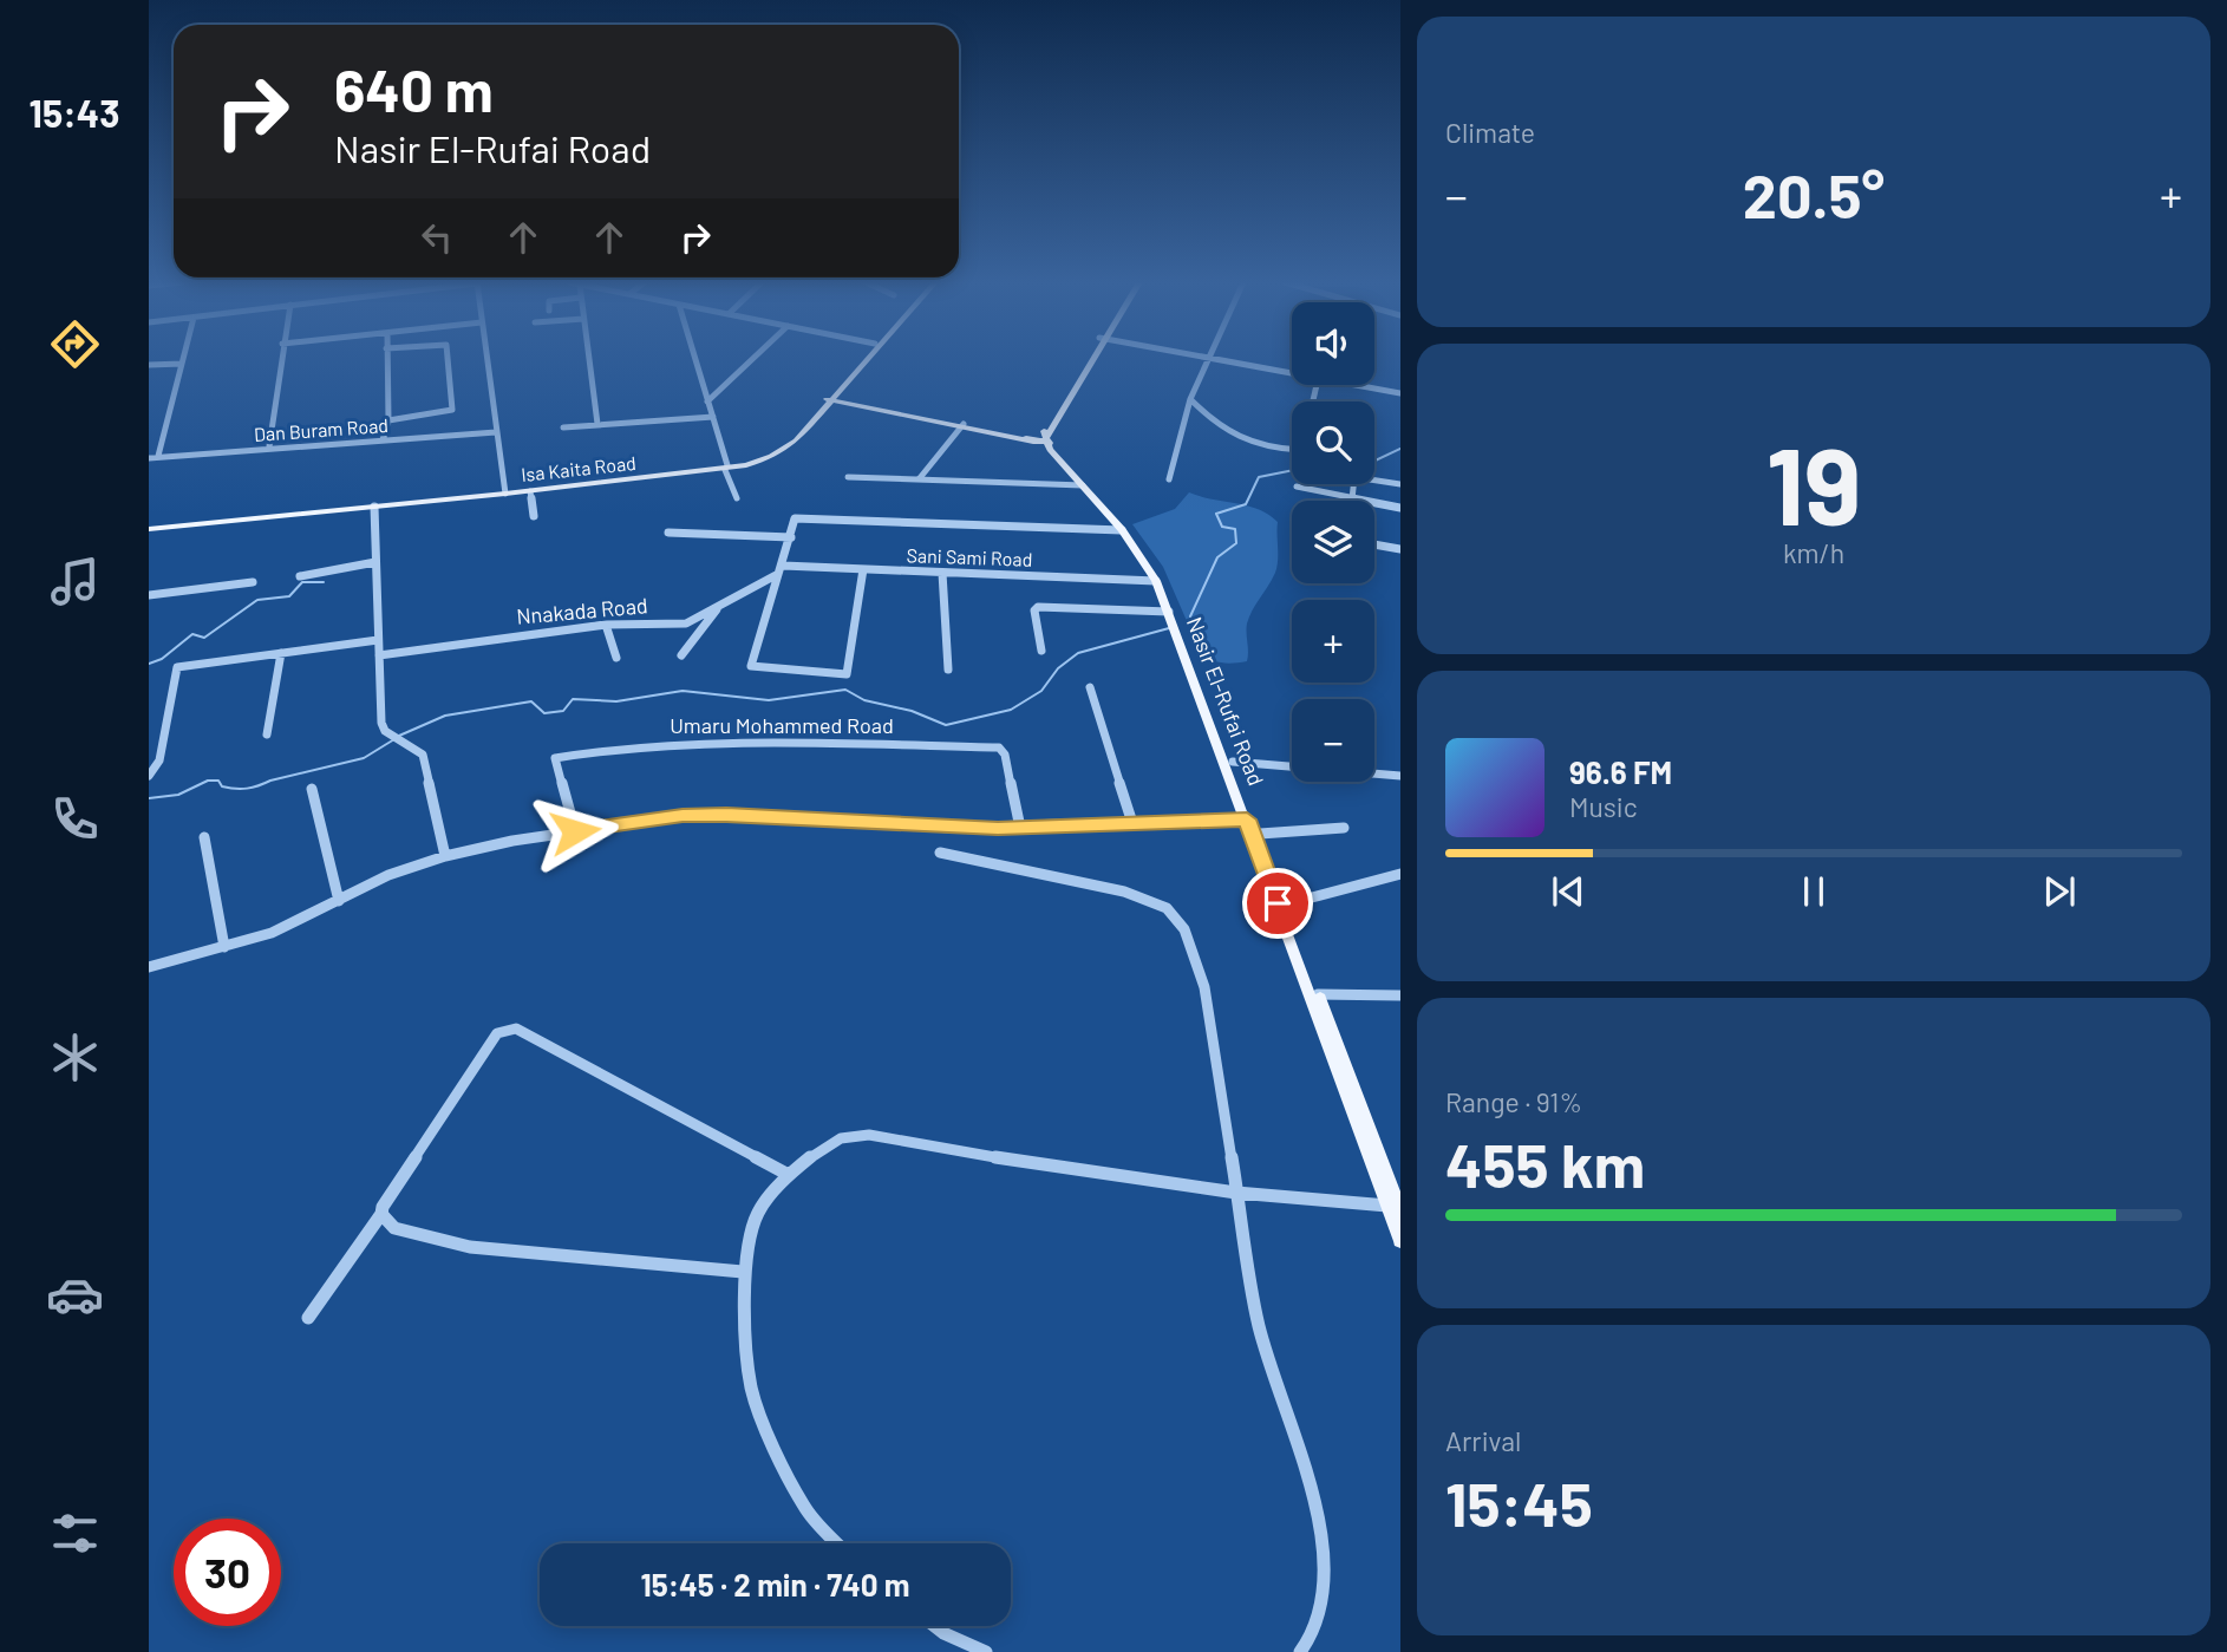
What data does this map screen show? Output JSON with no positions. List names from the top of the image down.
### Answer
{
  "streets": {
    "main road": ["Isa Kaita Road", "Nasir El-Rufai Road"],
    "street": [
      "Dan Buram Road",
      "Sani Sami Road",
      "Nnakada Road",
      "Umaru Mohammed Road"
    ]
  },
  "crossings": [
    ["Sani Sami Road", "Nnakada Road"],
    ["Sani Sami Road", "Nasir El-Rufai Road"]
  ],
  "page": {
    "tabs": "15:43",
    "tile": [
      "Climate",
      ["19", "km/h"],
      ["Range · 91%", "455 km"],
      ["Arrival", "15:45"]
    ],
    "turn": ["640 m", "Nasir El-Rufai Road"],
    "heat": ["−", "20.5°", "+"],
    "map_buttons": ["+", "−"],
    "song": ["96.6 FM", "Music"],
    "limit": "30",
    "trip": "15:45 · 2 min · 740 m"
  }
}
